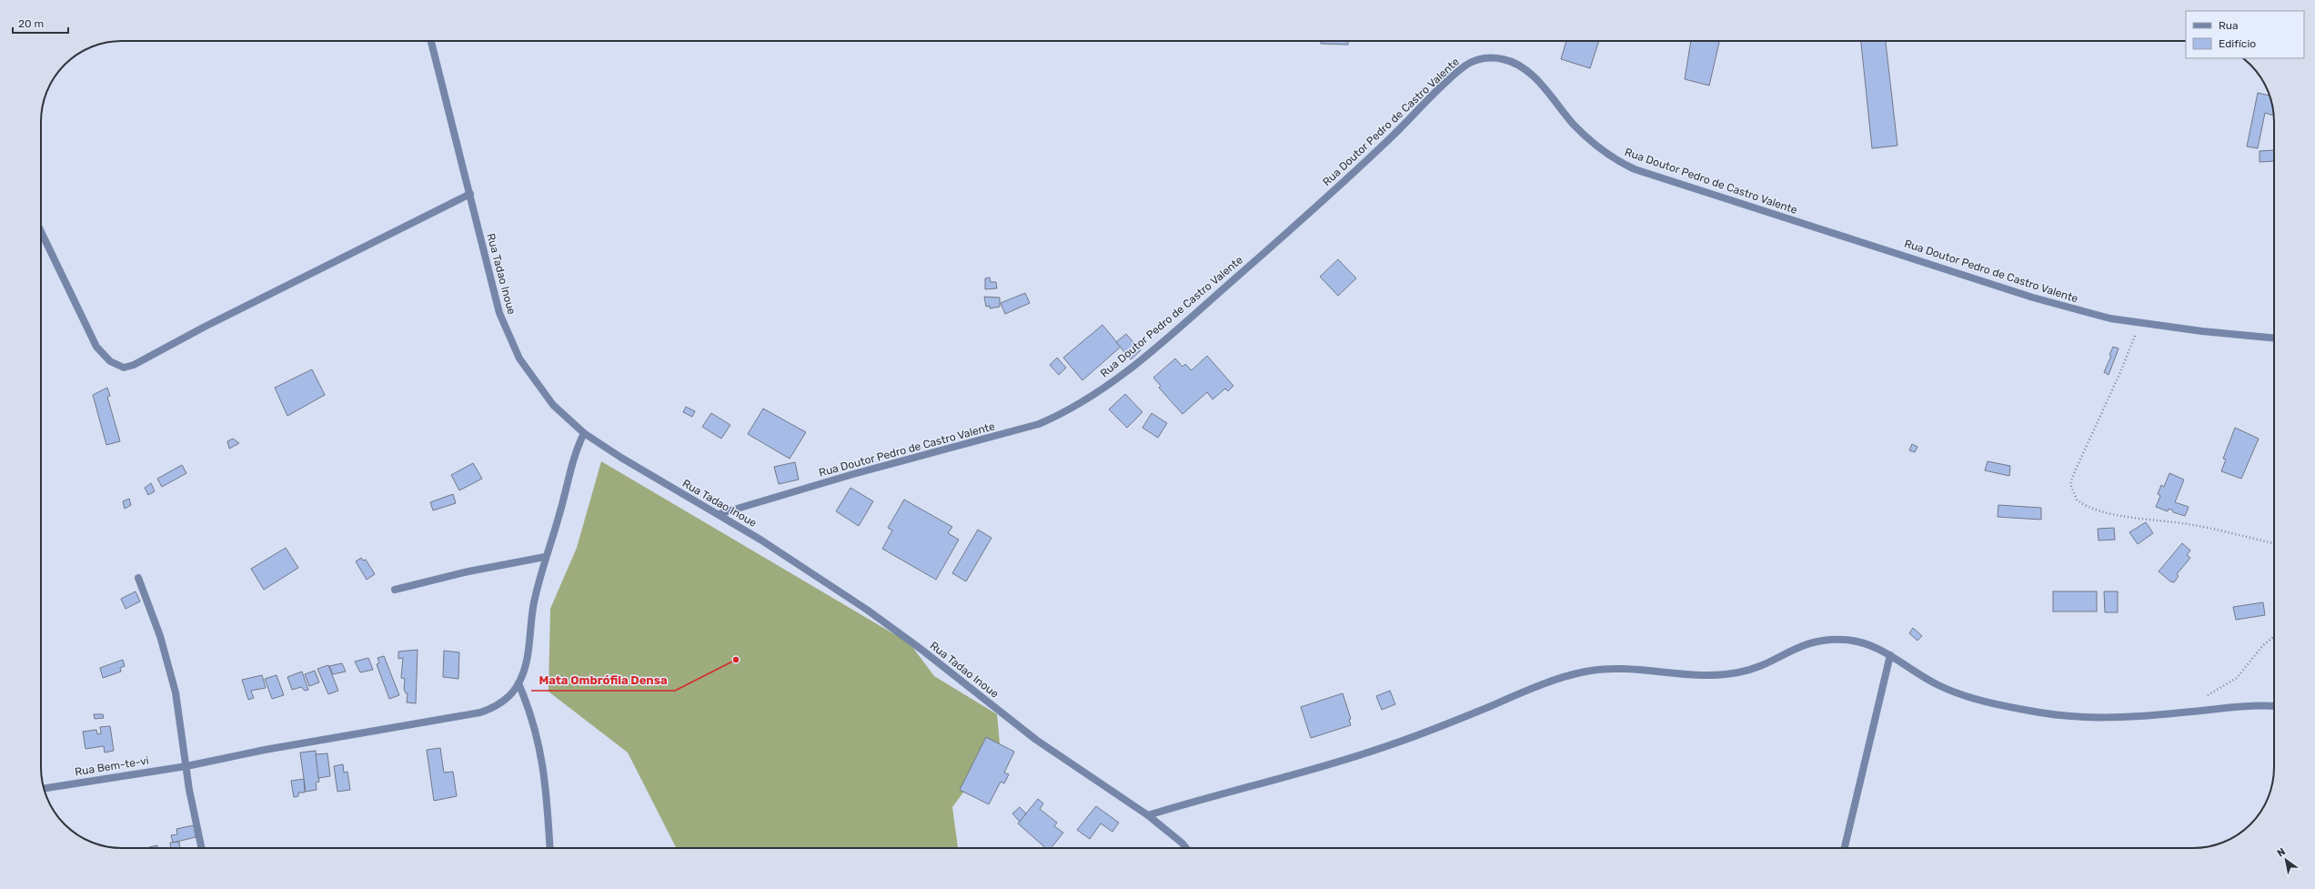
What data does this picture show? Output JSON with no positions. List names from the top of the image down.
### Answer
{
  "streets": {
    "street": ["Rua Doutor Pedro de Castro Valente", "Rua Tadao Inoue", "Rua Bem-te-vi"]
  },
  "crossings": [
    ["Rua Doutor Pedro de Castro Valente", "Rua Tadao Inoue"],
    ["Rua Tadao Inoue", "Rua Bem-te-vi"]
  ],
  "places": ["Mata Ombrófila Densa"],
  "legend": ["Rua", "Edifício"],
  "scale_bar": "20 m",
  "north": "top left"
}
